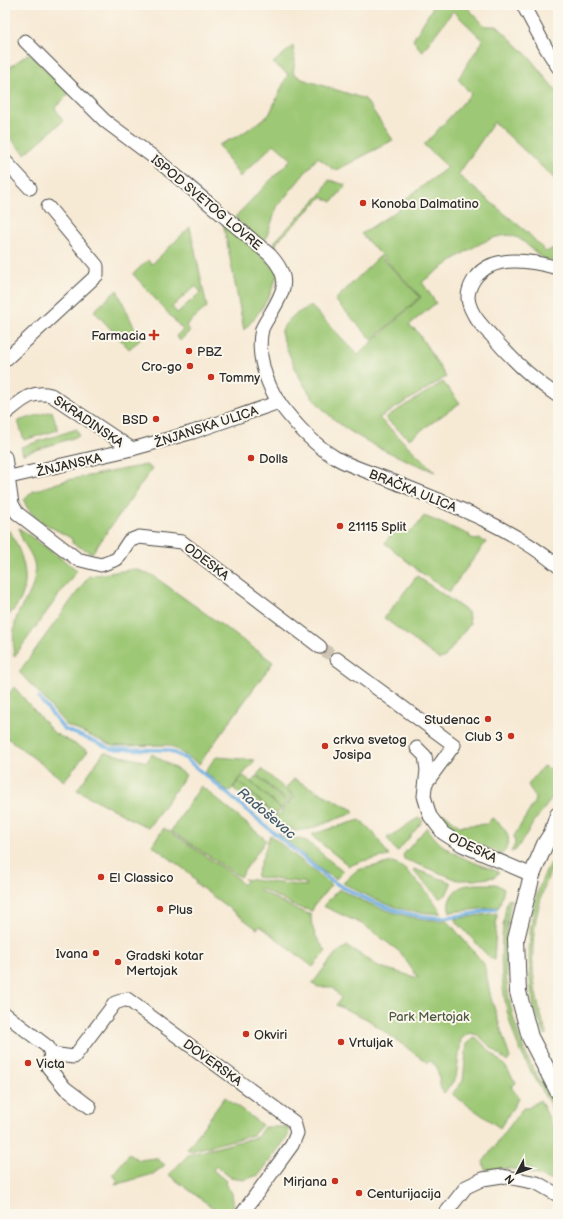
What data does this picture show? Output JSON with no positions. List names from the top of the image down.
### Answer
{
  "streets": {
    "street": [
      "ISPOD SVETOG LOVRE",
      "SKRADINSKA",
      "ŽNJANSKA ULICA",
      "ŽNJANSKA",
      "BRAČKA ULICA",
      "ODESKA",
      "DOVERSKA"
    ]
  },
  "crossings": [
    ["ISPOD SVETOG LOVRE", "ŽNJANSKA ULICA"],
    ["ISPOD SVETOG LOVRE", "BRAČKA ULICA"],
    ["SKRADINSKA", "ŽNJANSKA ULICA"],
    ["SKRADINSKA", "ŽNJANSKA"],
    ["ŽNJANSKA ULICA", "ŽNJANSKA"],
    ["ŽNJANSKA ULICA", "BRAČKA ULICA"],
    ["ŽNJANSKA", "ODESKA"]
  ],
  "water": ["Radoševac"],
  "parks": ["Park Mertojak"],
  "places": {
    "other": [
      "Konoba Dalmatino",
      "PBZ",
      "Cro-go",
      "Tommy",
      "BSD",
      "Dolls",
      "21115 Split",
      "Studenac",
      "Club 3",
      "crkva svetog Josipa",
      "El Classico",
      "Plus",
      "Ivana",
      "Gradski kotar Mertojak",
      "Okviri",
      "Vrtuljak",
      "Victa",
      "Mirjana",
      "Centurijacija"
    ],
    "health": ["Farmacia"]
  },
  "north": "bottom left"
}
